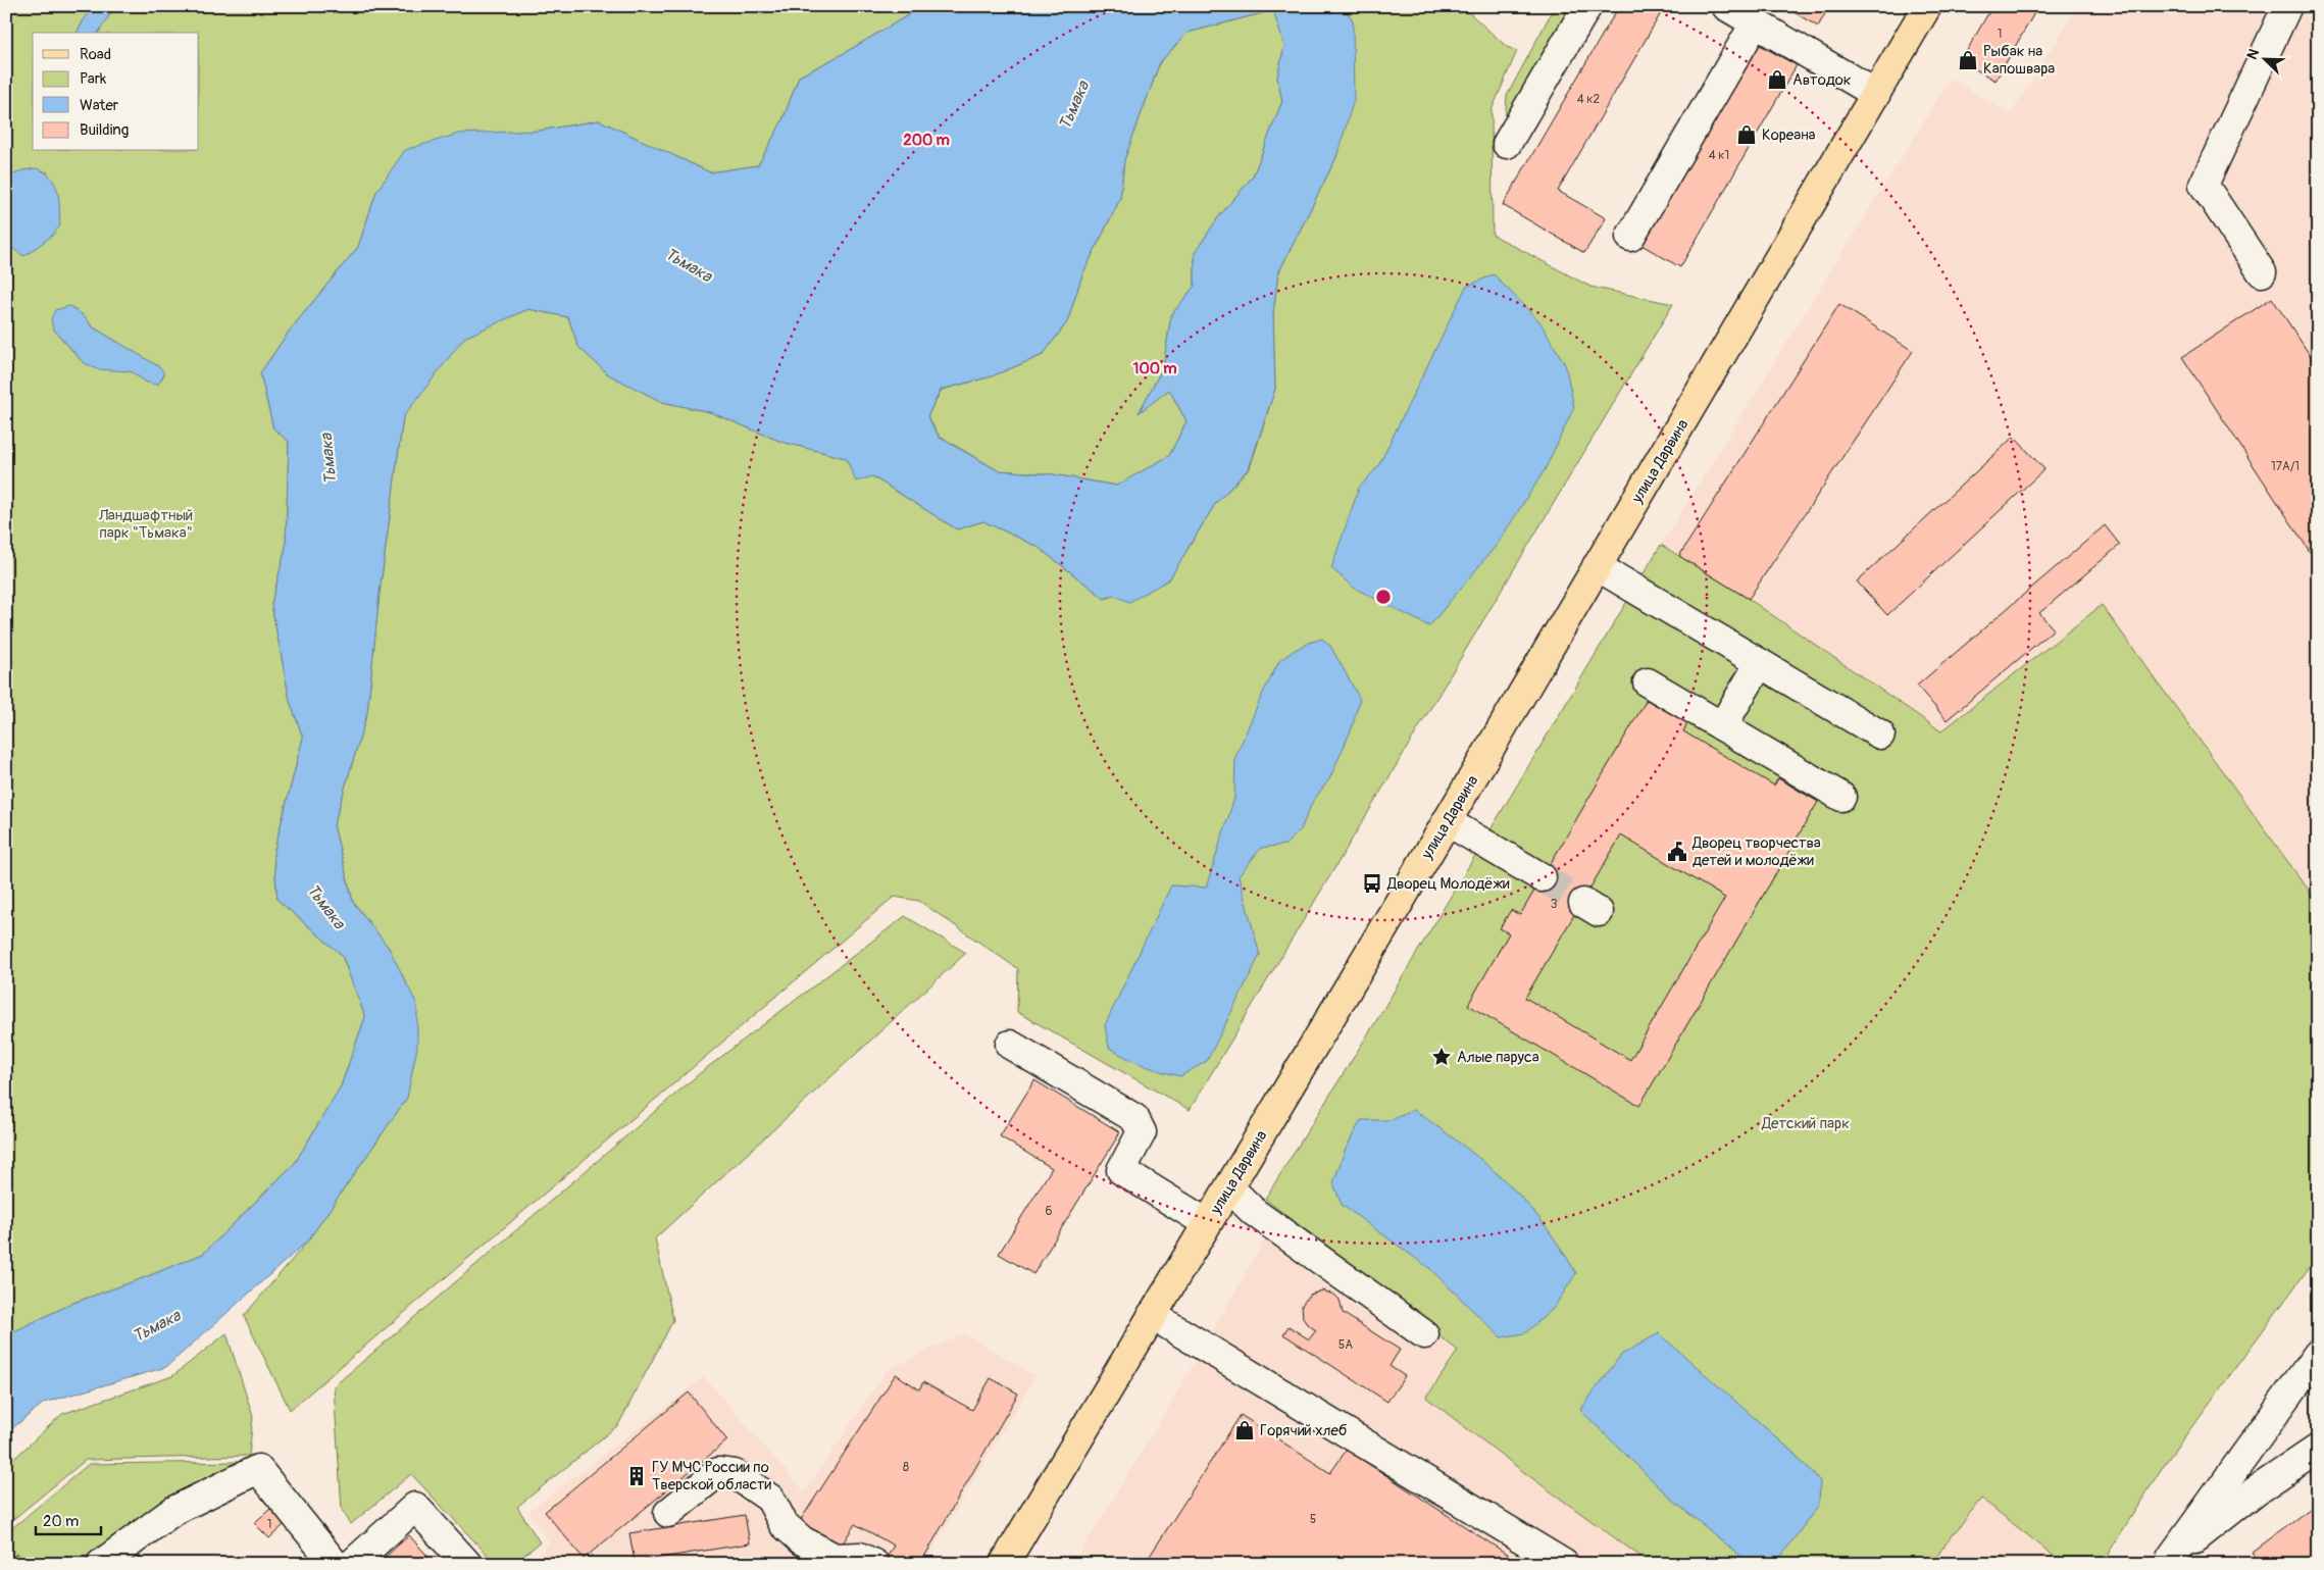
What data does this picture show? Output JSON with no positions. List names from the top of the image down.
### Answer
{
  "streets": {
    "main road": ["улица Дарвина"]
  },
  "water": ["Тьмака"],
  "parks": ["Ландшафтный парк \"Тьмака\"", "Детский парк"],
  "places": {
    "shop": [
      "Рыбак на Капошвара",
      "Автодок",
      "Кореана",
      "Горячий хлеб"
    ],
    "public building": ["Дворец творчества детей и молодёжи"],
    "bus stop": ["Дворец Молодёжи"],
    "place": ["Алые паруса"],
    "building": ["ГУ МЧС России по Тверской области"]
  },
  "house_numbers": [
    "1",
    "4 к2",
    "4 к1",
    "17А/1",
    "3",
    "6",
    "5А",
    "8",
    "5",
    "1"
  ],
  "legend": [
    "Road",
    "Park",
    "Water",
    "Building"
  ],
  "scale_bar": "20 m",
  "north": "top left",
  "rings": ["200 m", "100 m"]
}
